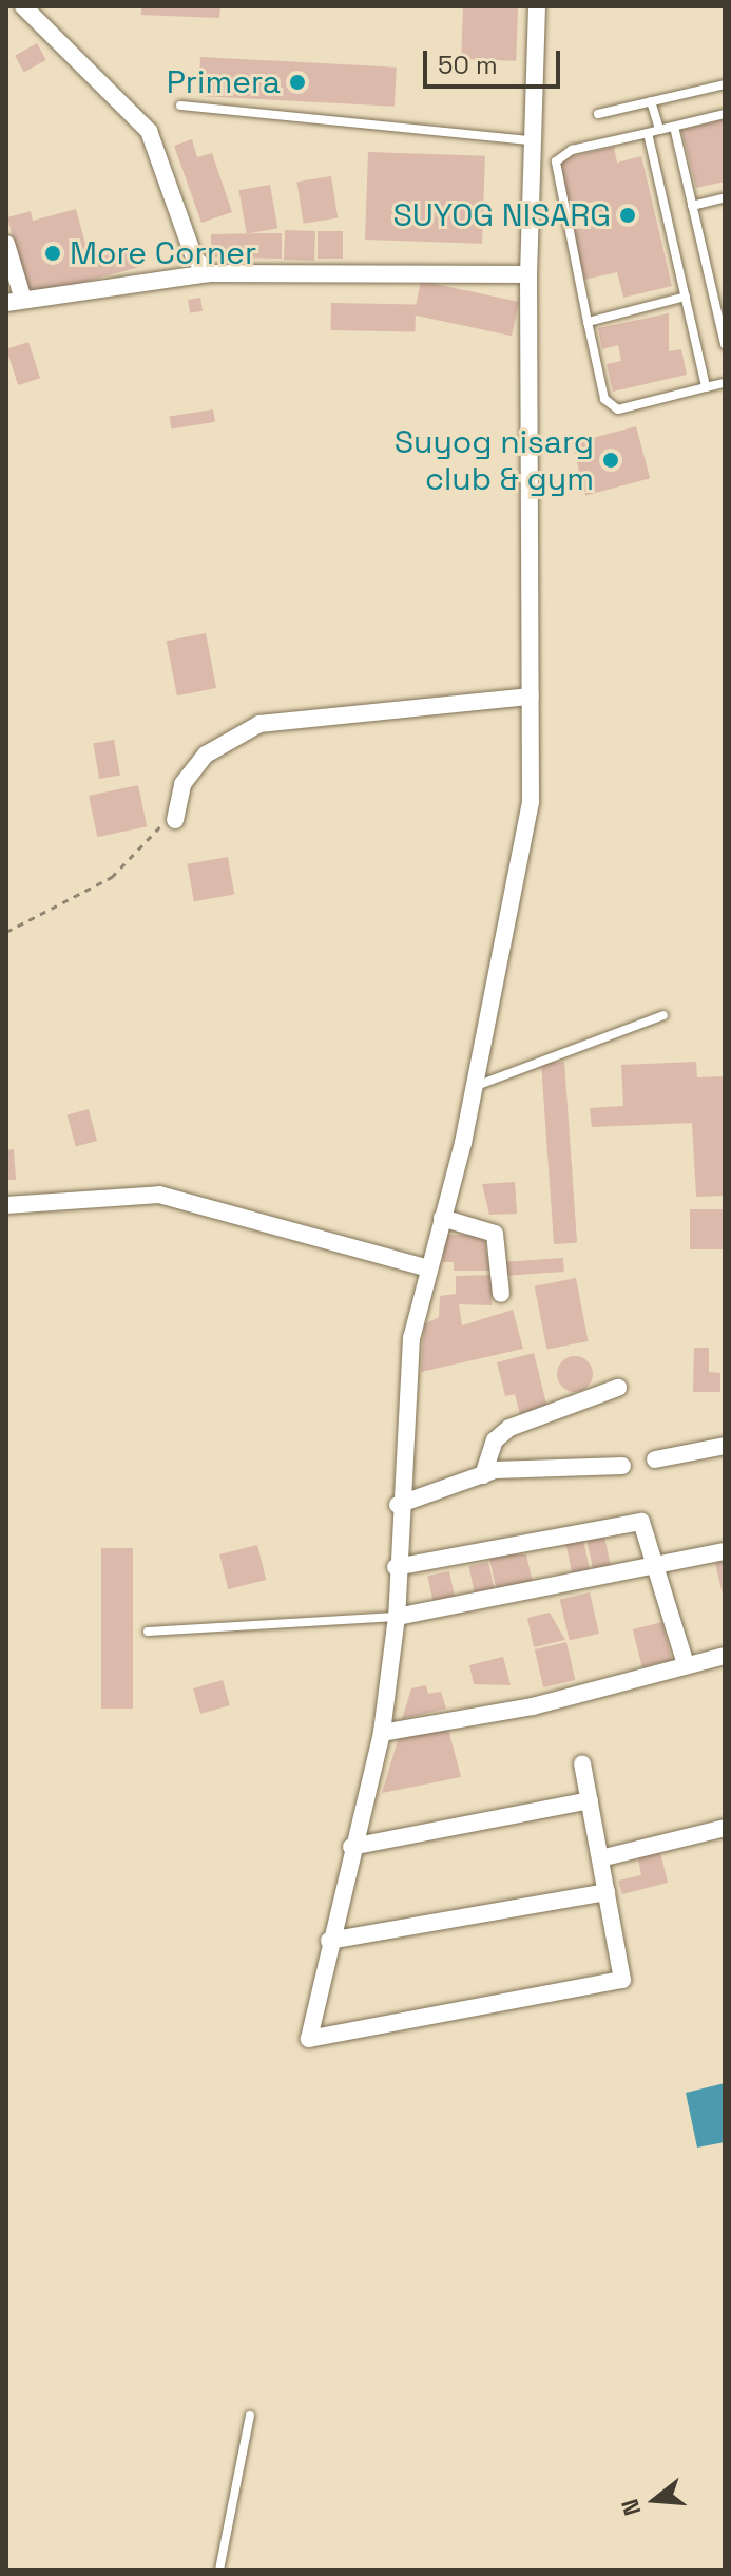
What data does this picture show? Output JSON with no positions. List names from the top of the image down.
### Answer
{
  "places": [
    "Primera",
    "SUYOG NISARG",
    "More Corner",
    "Suyog nisarg club & gym"
  ],
  "scale_bar": "50 m",
  "north": "left"
}
